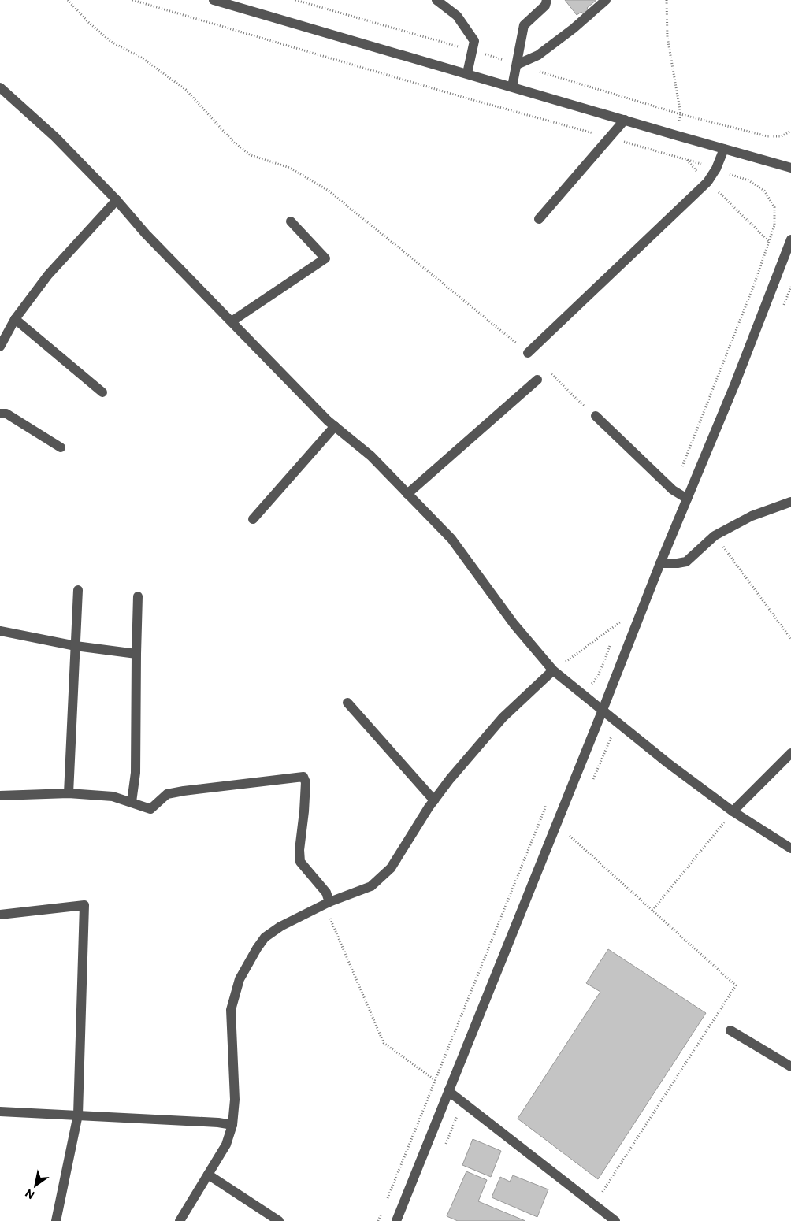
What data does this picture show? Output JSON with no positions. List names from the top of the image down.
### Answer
{
  "north": "bottom left"
}
